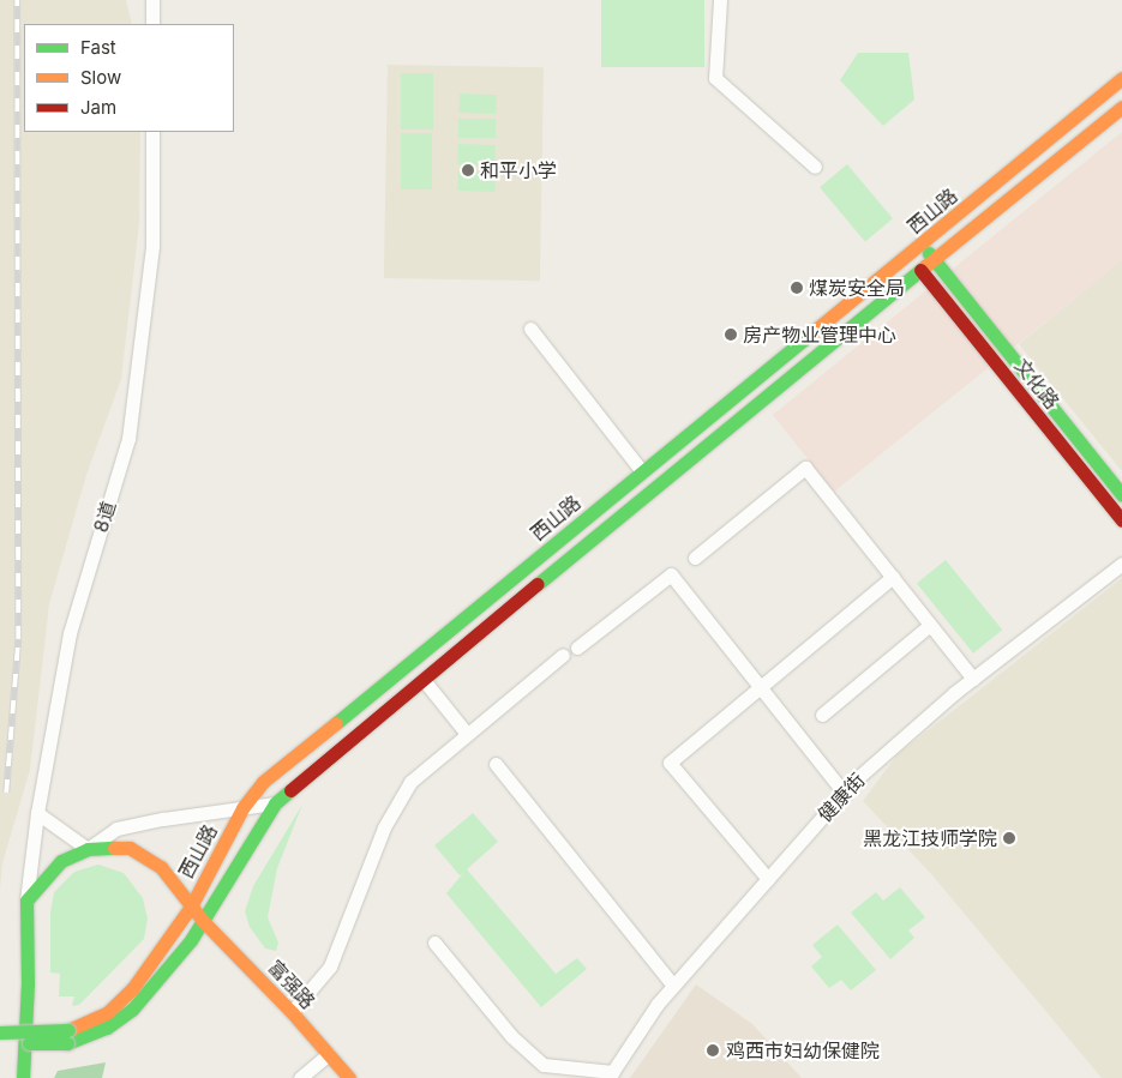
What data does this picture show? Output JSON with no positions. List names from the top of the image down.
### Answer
{
  "streets": {
    "main road": ["西山路", "文化路", "富强路"],
    "street": ["8道", "健康街"]
  },
  "crossings": [
    ["西山路", "文化路"],
    ["西山路", "富强路"]
  ],
  "places": [
    "和平小学",
    "煤炭安全局",
    "房产物业管理中心",
    "黑龙江技师学院",
    "鸡西市妇幼保健院"
  ],
  "legend": ["Fast", "Slow", "Jam"]
}
